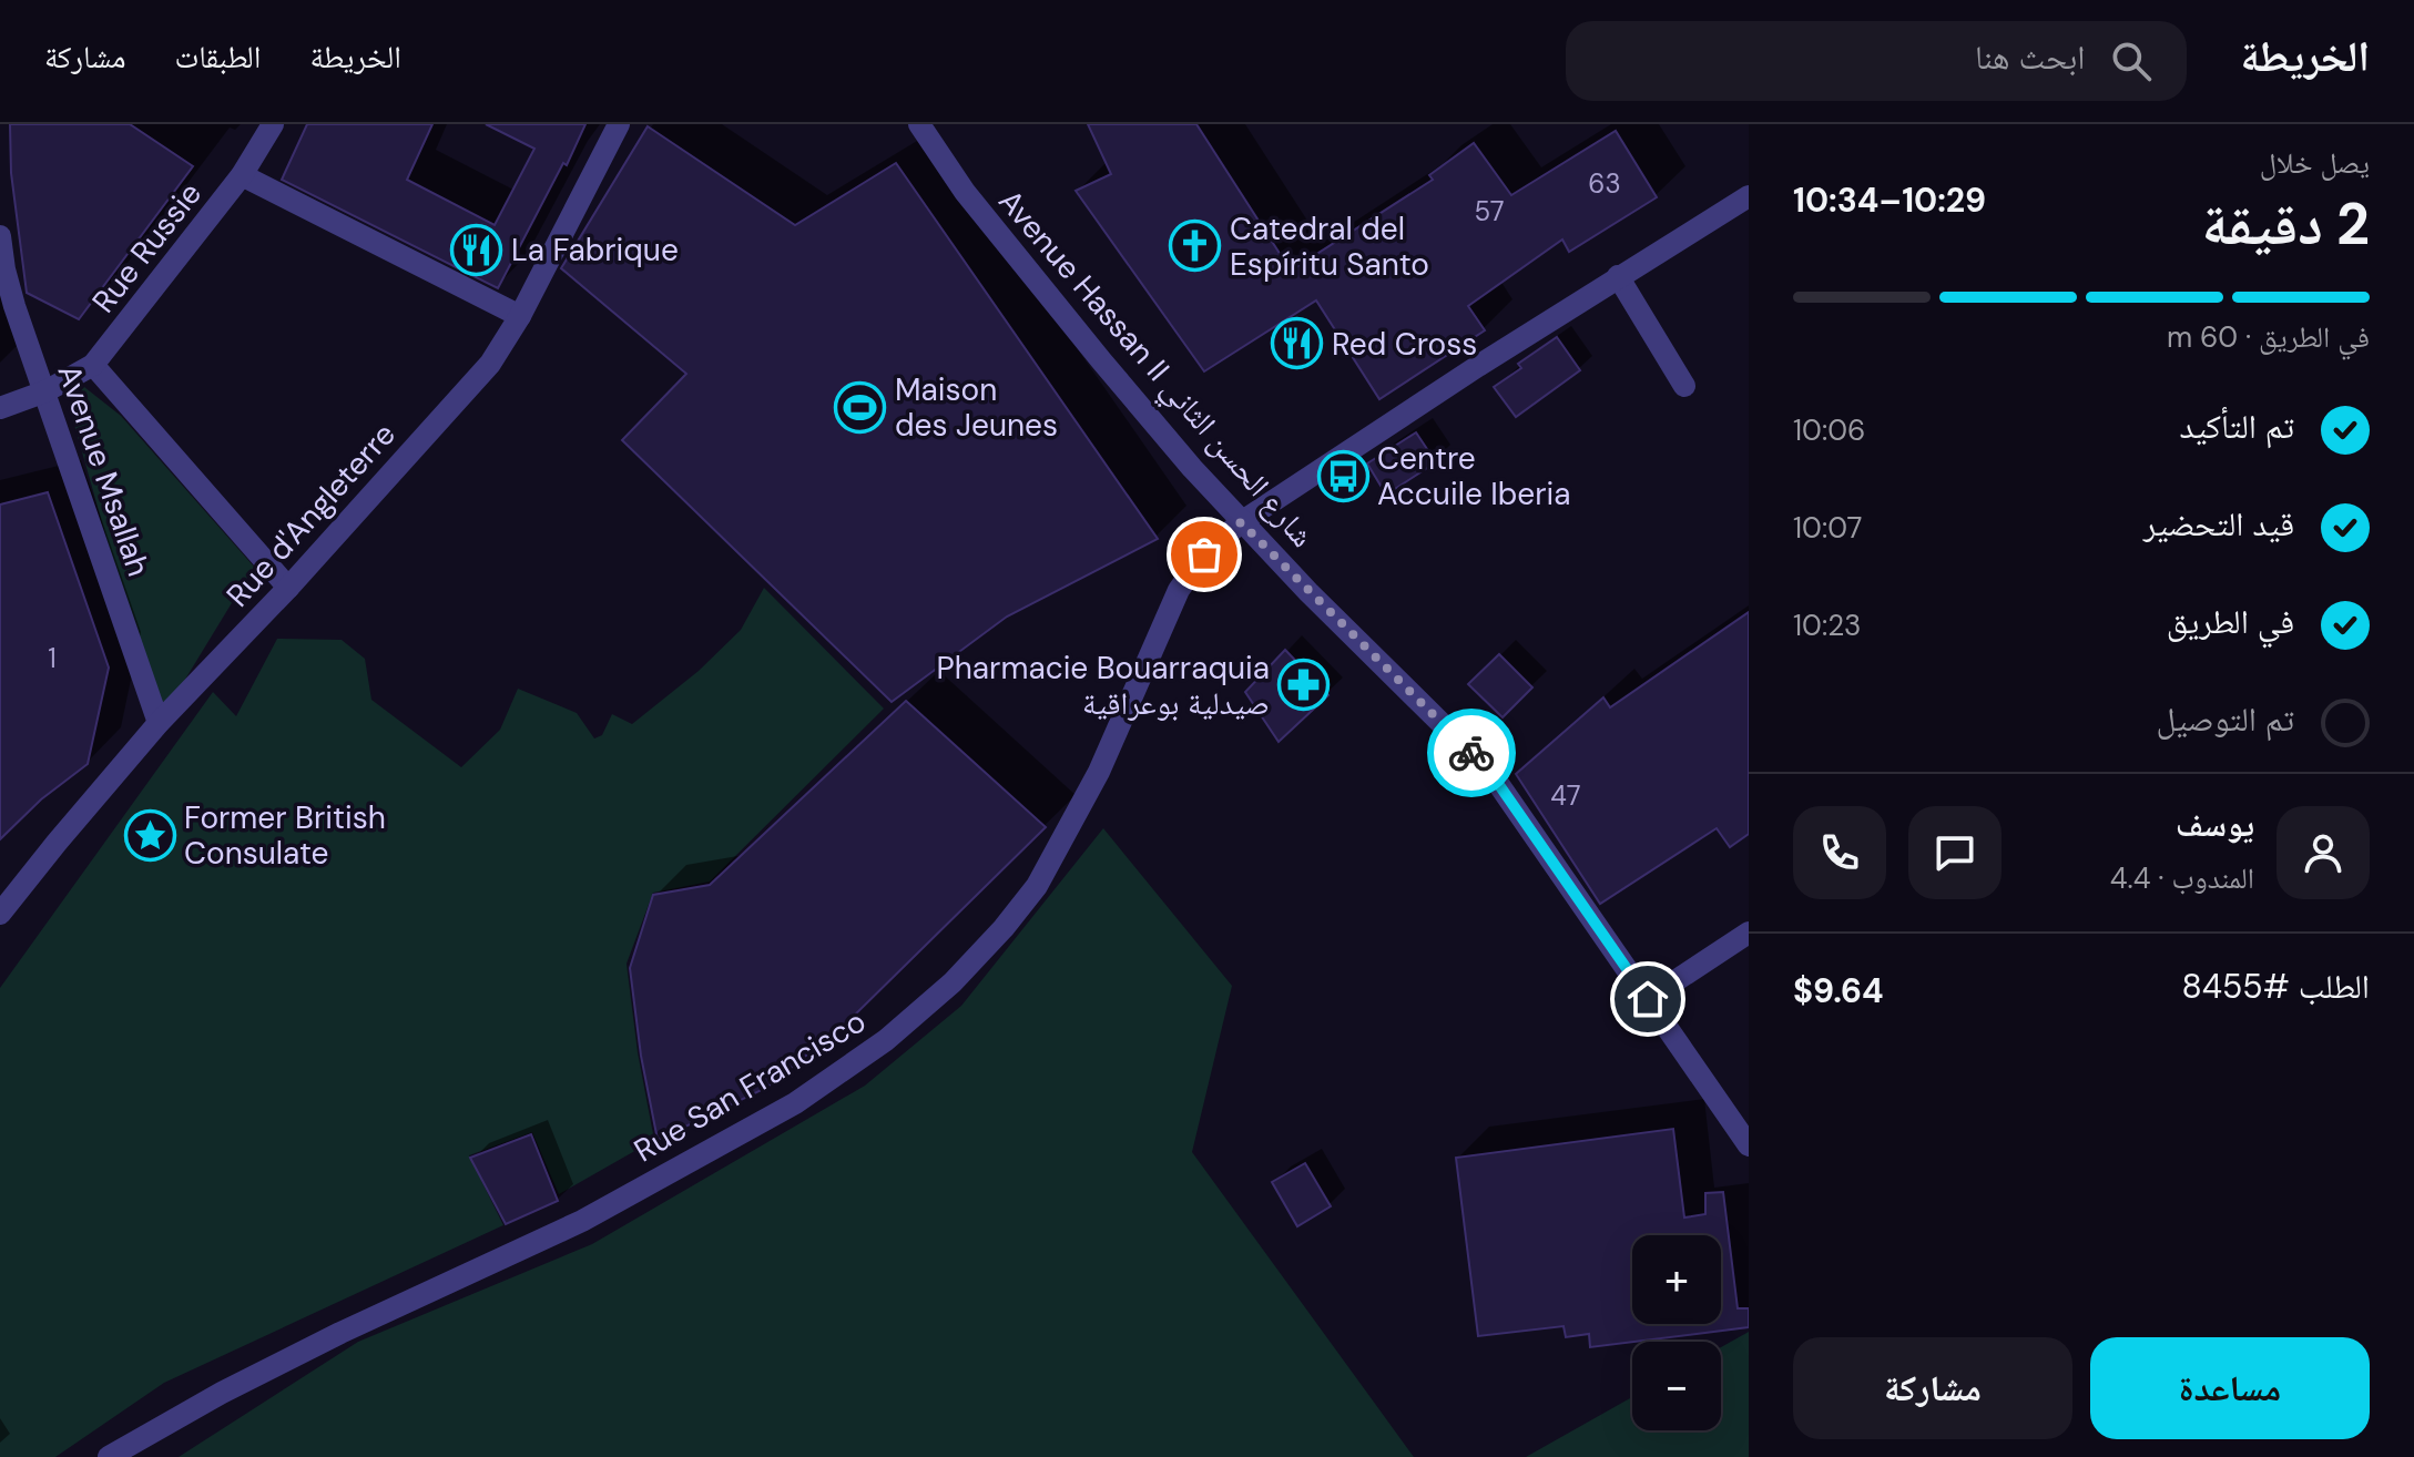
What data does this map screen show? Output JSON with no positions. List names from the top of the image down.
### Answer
{
  "streets": {
    "street": [
      "Rue Russie",
      "Avenue Hassan II شارع الحسن الثاني",
      "Avenue Msallah",
      "Rue d'Angleterre",
      "Rue San Francisco"
    ]
  },
  "crossings": [
    ["Rue Russie", "Avenue Msallah"],
    ["Avenue Hassan II شارع الحسن الثاني", "Rue San Francisco"],
    ["Avenue Msallah", "Rue d'Angleterre"]
  ],
  "places": {
    "church": ["Catedral del Espíritu Santo"],
    "restaurant": ["La Fabrique", "Red Cross"],
    "sports": ["Maison des Jeunes"],
    "bus stop": ["Centre Accuile Iberia"],
    "pharmacy": ["Pharmacie Bouarraquia صيدلية بوعراقية"],
    "place": ["Former British Consulate"]
  },
  "house_numbers": [
    "63",
    "57",
    "1",
    "47"
  ],
  "page": {
    "header": "الخريطة",
    "search": "ابحث هنا",
    "nav": ["الخريطة", "الطبقات", "مشاركة"],
    "heading": ["2 دقيقة", "يصل خلال", "10:29–10:34"],
    "panel": [
      "يوسف",
      "المندوب · 4.4",
      "الطلب #8455",
      "$9.64"
    ],
    "bar": "في الطريق · 60 m",
    "list": [
      ["تم التأكيد", "10:06"],
      ["قيد التحضير", "10:07"],
      ["في الطريق", "10:23"],
      "تم التوصيل"
    ],
    "map_buttons": ["+", "−"],
    "buttons": ["مساعدة", "مشاركة"]
  }
}
